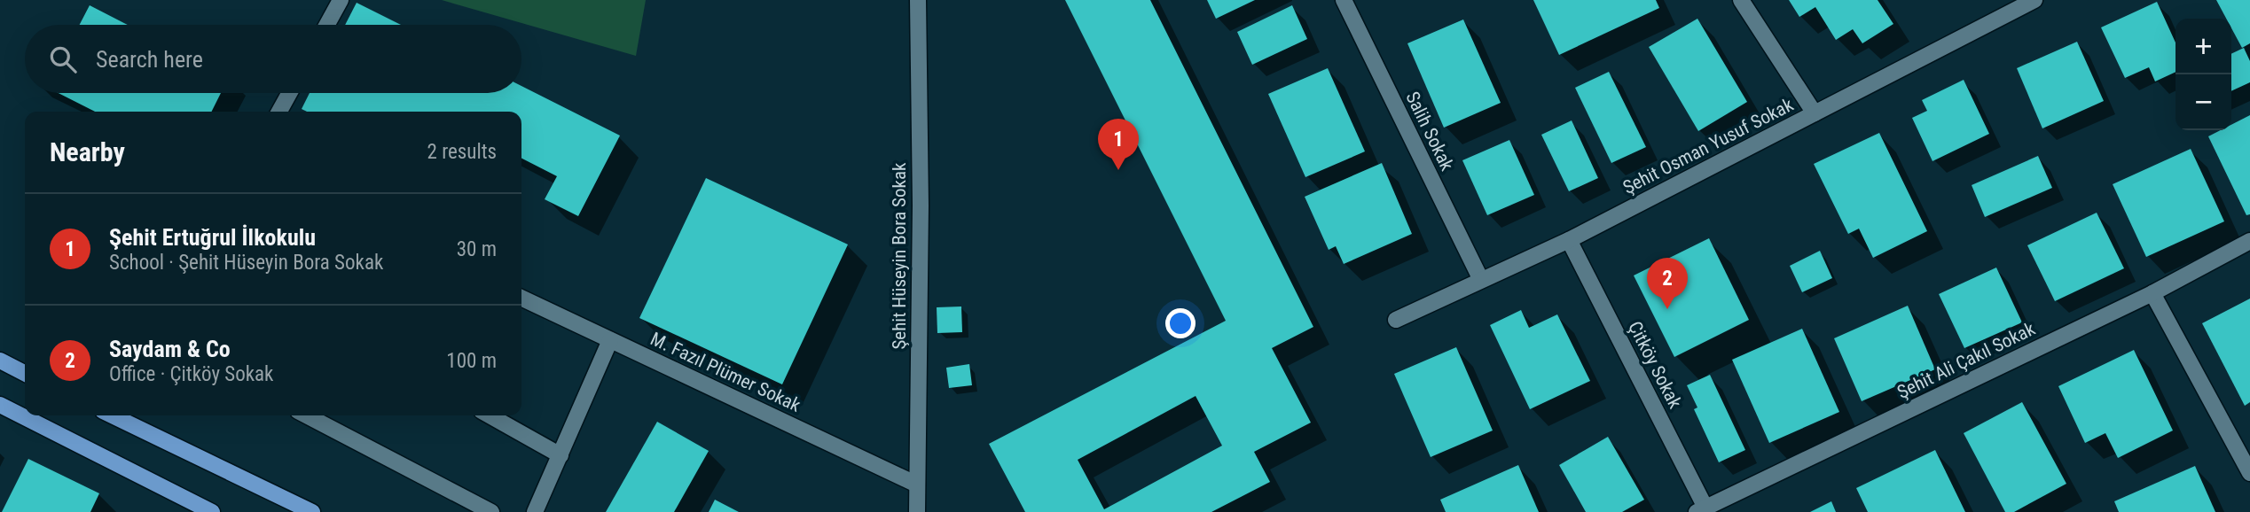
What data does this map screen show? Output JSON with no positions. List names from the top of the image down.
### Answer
{
  "streets": {
    "street": [
      "Salih Sokak",
      "Şehit Osman Yusuf Sokak",
      "Şehit Hüseyin Bora Sokak",
      "Şehit Ali Çakıl Sokak",
      "Çitköy Sokak",
      "M. Fazıl Plümer Sokak"
    ]
  },
  "crossings": [
    ["Salih Sokak", "Şehit Osman Yusuf Sokak"],
    ["Şehit Osman Yusuf Sokak", "Çitköy Sokak"],
    ["Şehit Hüseyin Bora Sokak", "M. Fazıl Plümer Sokak"],
    ["Şehit Ali Çakıl Sokak", "Çitköy Sokak"]
  ],
  "page": {
    "map_buttons": ["+", "−"],
    "search": "Search here",
    "heading": ["Nearby", "2 results"],
    "pins": ["1", "2"],
    "list": [
      {
        "mark": "1",
        "name": "Şehit Ertuğrul İlkokulu",
        "note": "School · Şehit Hüseyin Bora Sokak",
        "value": "30 m"
      },
      {
        "mark": "2",
        "name": "Saydam & Co",
        "note": "Office · Çitköy Sokak",
        "value": "100 m"
      }
    ]
  }
}
